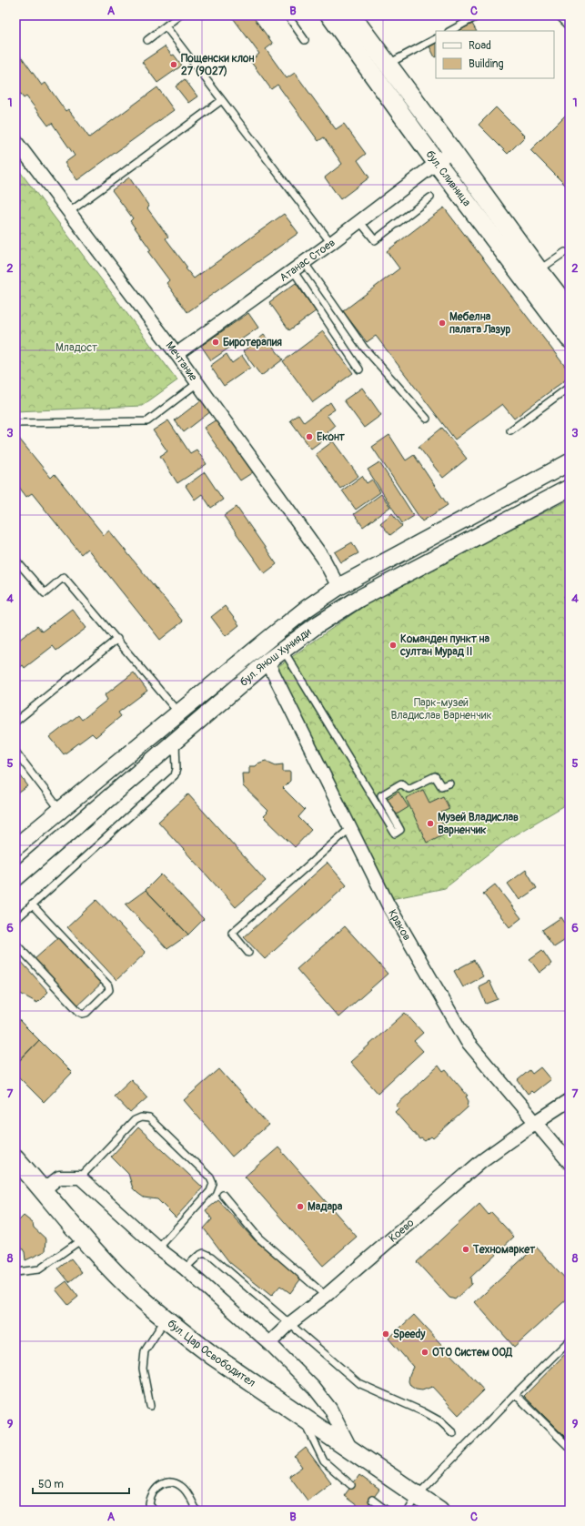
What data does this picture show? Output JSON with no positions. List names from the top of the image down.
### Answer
{
  "streets": {
    "main road": ["бул. Сливница", "бул. Цар Освободител"],
    "street": [
      "Атанас Стоев",
      "Мечтание",
      "бул. Янош Хунияди",
      "Краков",
      "Коево"
    ]
  },
  "crossings": [
    ["бул. Сливница", "Атанас Стоев"],
    ["Атанас Стоев", "Мечтание"],
    ["Мечтание", "бул. Янош Хунияди"],
    ["бул. Янош Хунияди", "Краков"],
    ["Краков", "Коево"]
  ],
  "parks": ["Младост", "Парк-музей Владислав Варненчик"],
  "places": [
    "Пощенски клон 27 (9027)",
    "Мебелна палата Лазур",
    "Биротерапия",
    "Еконт",
    "Команден пункт на султан Мурад II",
    "Музей Владислав Варненчик",
    "Мадара",
    "Техномаркет",
    "Speedy",
    "ОТО Систем ООД"
  ],
  "legend": ["Road", "Building"],
  "scale_bar": "50 m",
  "grid": {
    "columns": ["A", "B", "C"],
    "rows": [
      "1",
      "2",
      "3",
      "4",
      "5",
      "6",
      "7",
      "8",
      "9"
    ]
  }
}
